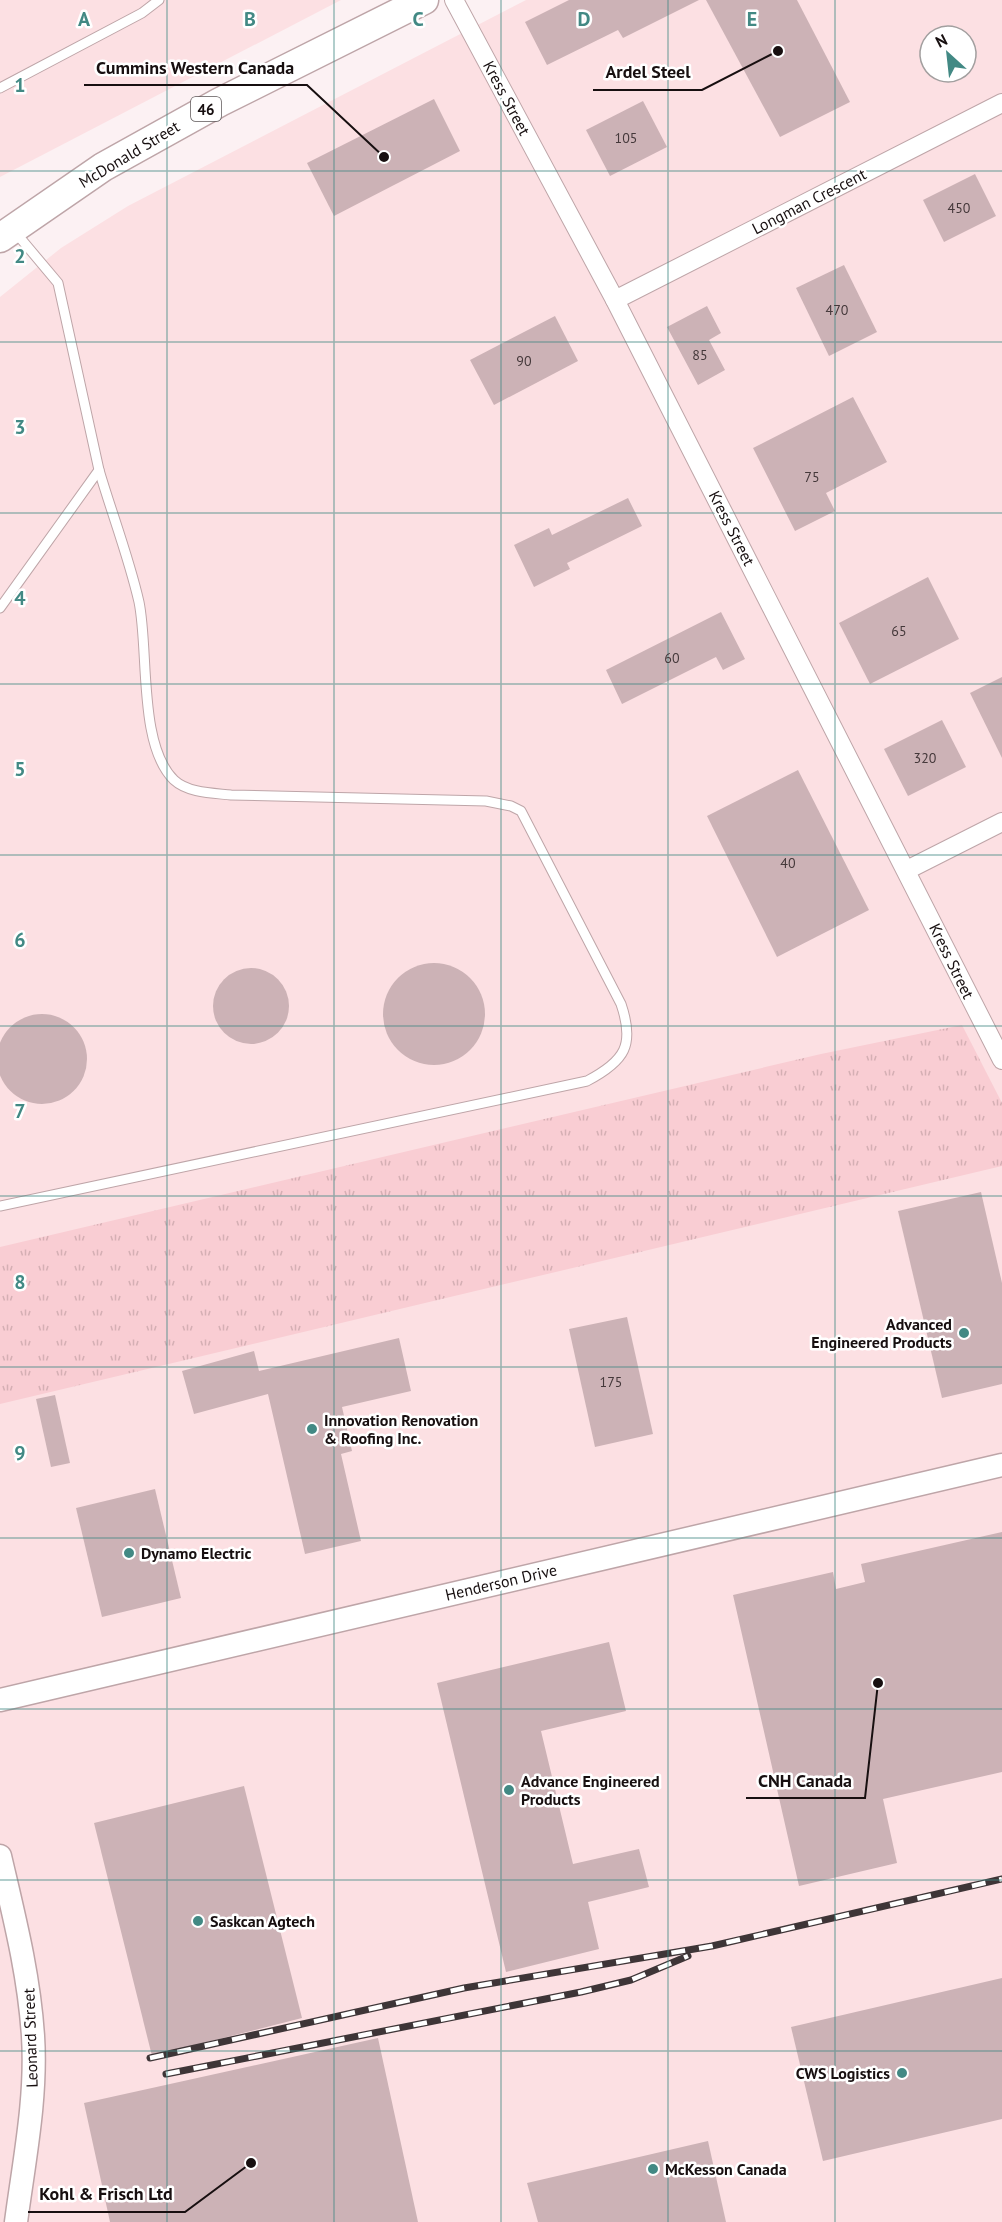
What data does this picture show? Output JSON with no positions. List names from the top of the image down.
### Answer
{
  "streets": {
    "main road": ["46", "McDonald Street"],
    "street": [
      "Kress Street",
      "Longman Crescent",
      "Henderson Drive",
      "Leonard Street"
    ]
  },
  "crossings": [
    ["Kress Street", "Longman Crescent"]
  ],
  "places": [
    "Ardel Steel",
    "Cummins Western Canada",
    "Advanced Engineered Products",
    "Innovation Renovation & Roofing Inc.",
    "Dynamo Electric",
    "CNH Canada",
    "Advance Engineered Products",
    "Saskcan Agtech",
    "CWS Logistics",
    "Kohl & Frisch Ltd",
    "McKesson Canada"
  ],
  "house_numbers": [
    "105",
    "450",
    "470",
    "85",
    "90",
    "75",
    "65",
    "60",
    "320",
    "40",
    "175"
  ],
  "north": "top left",
  "grid": {
    "columns": [
      "A",
      "B",
      "C",
      "D",
      "E"
    ],
    "rows": [
      "1",
      "2",
      "3",
      "4",
      "5",
      "6",
      "7",
      "8",
      "9"
    ]
  }
}
